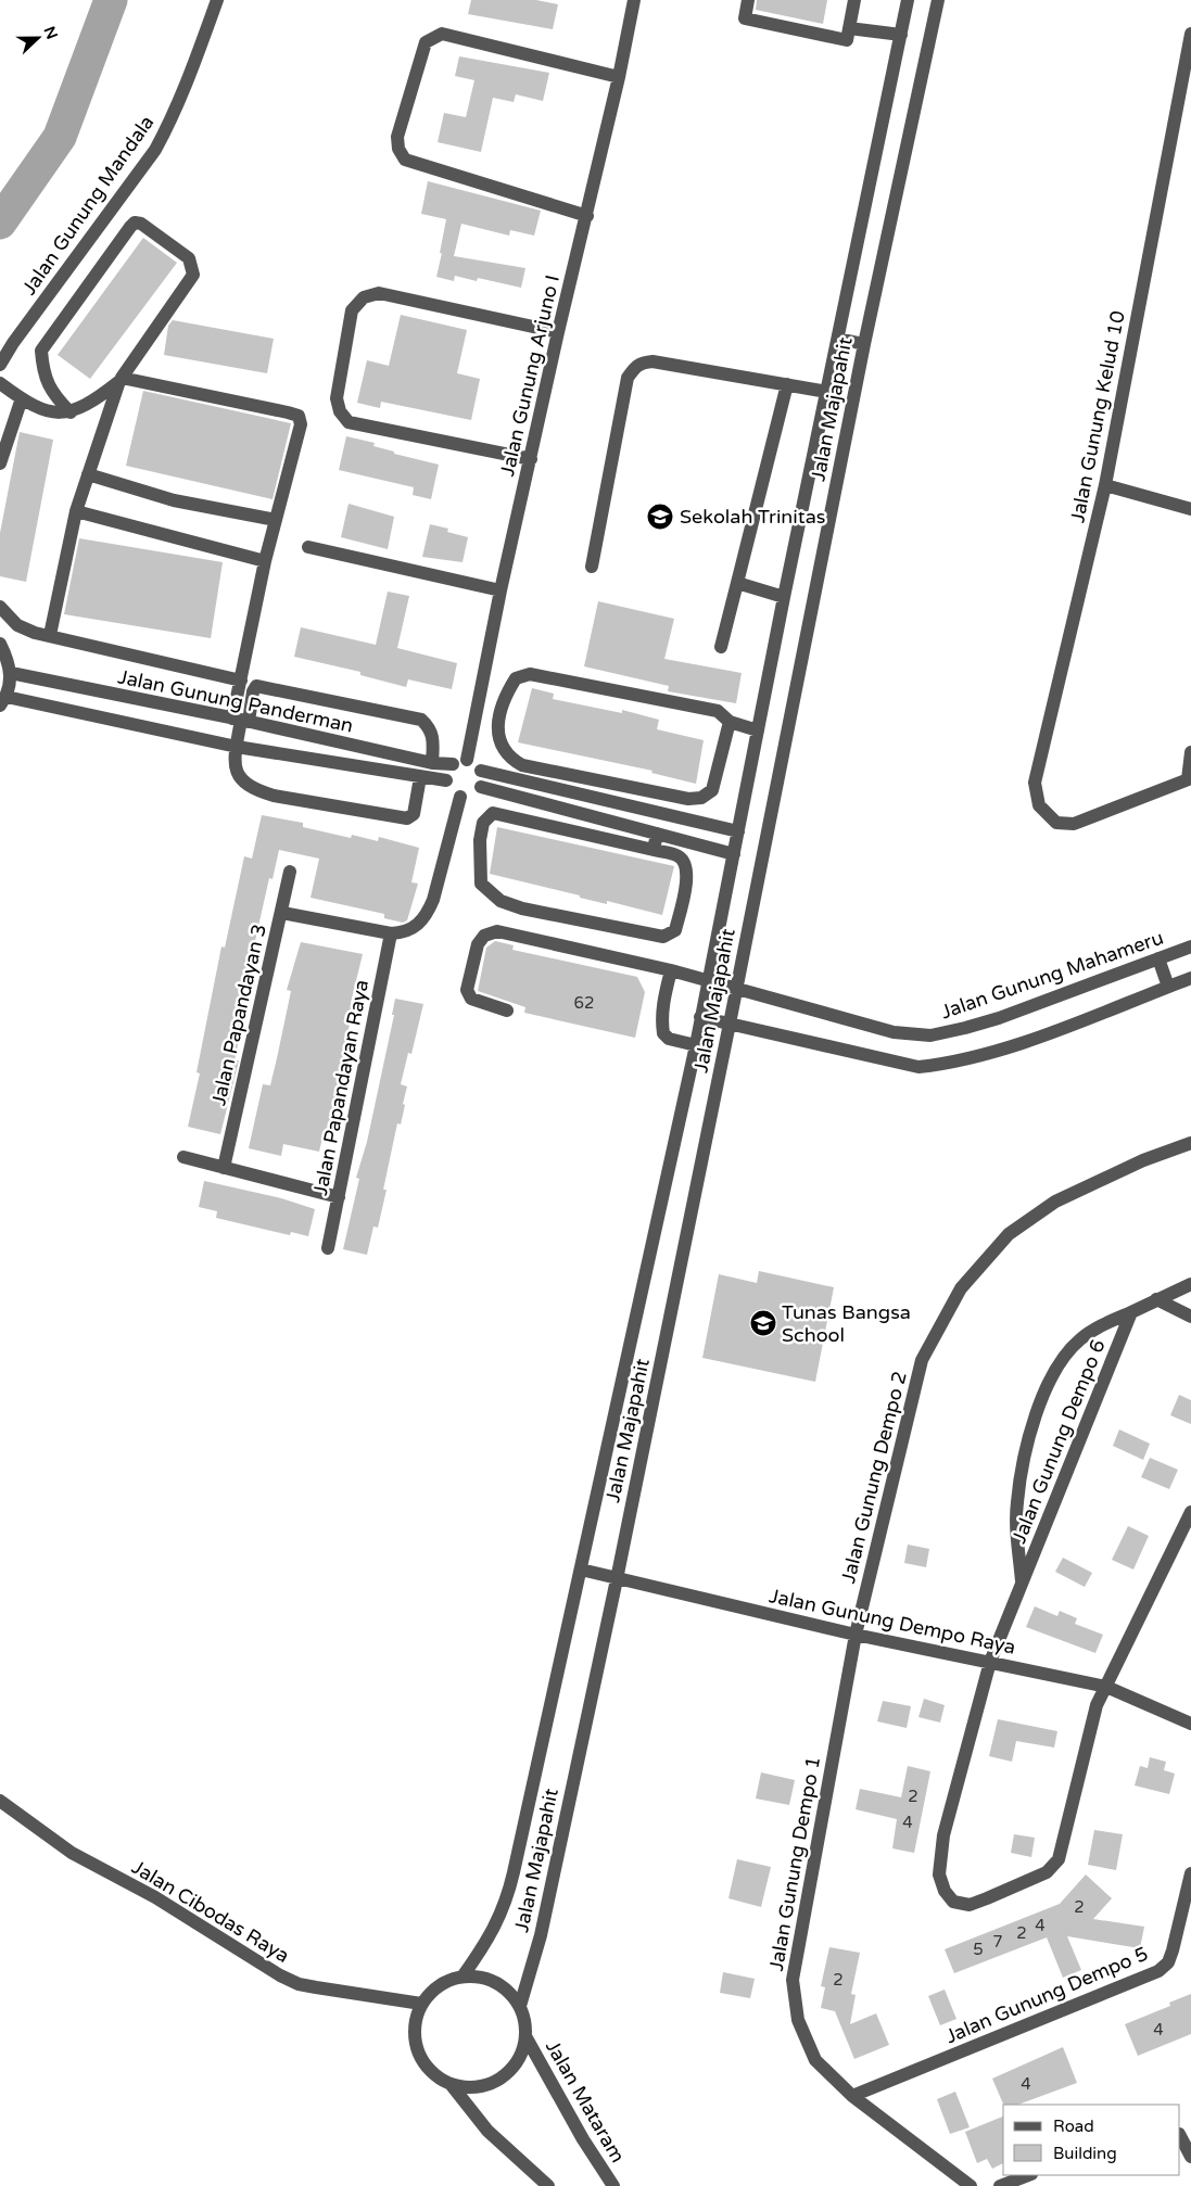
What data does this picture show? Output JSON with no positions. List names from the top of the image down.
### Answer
{
  "streets": {
    "street": [
      "Jalan Gunung Mandala",
      "Jalan Gunung Arjuno I",
      "Jalan Majapahit",
      "Jalan Gunung Kelud 10",
      "Jalan Gunung Panderman",
      "Jalan Gunung Mahameru",
      "Jalan Papandayan 3",
      "Jalan Papandayan Raya",
      "Jalan Gunung Dempo 6",
      "Jalan Gunung Dempo 2",
      "Jalan Gunung Dempo Raya",
      "Jalan Gunung Dempo 1",
      "Jalan Cibodas Raya",
      "Jalan Gunung Dempo 5",
      "Jalan Mataram"
    ]
  },
  "crossings": [
    ["Jalan Gunung Arjuno I", "Jalan Gunung Panderman"],
    ["Jalan Majapahit", "Jalan Gunung Mahameru"],
    ["Jalan Majapahit", "Jalan Gunung Dempo Raya"],
    ["Jalan Majapahit", "Jalan Cibodas Raya"],
    ["Jalan Majapahit", "Jalan Mataram"],
    ["Jalan Gunung Dempo 6", "Jalan Gunung Dempo Raya"],
    ["Jalan Gunung Dempo 2", "Jalan Gunung Dempo Raya"],
    ["Jalan Gunung Dempo 2", "Jalan Gunung Dempo 1"],
    ["Jalan Gunung Dempo Raya", "Jalan Gunung Dempo 1"],
    ["Jalan Gunung Dempo 1", "Jalan Gunung Dempo 5"],
    ["Jalan Cibodas Raya", "Jalan Mataram"]
  ],
  "places": {
    "school or university": ["Sekolah Trinitas", "Tunas Bangsa School"]
  },
  "house_numbers": [
    "62",
    "2",
    "4",
    "2",
    "4",
    "2",
    "7",
    "5",
    "2",
    "4",
    "4"
  ],
  "legend": ["Road", "Building"],
  "north": "right"
}
